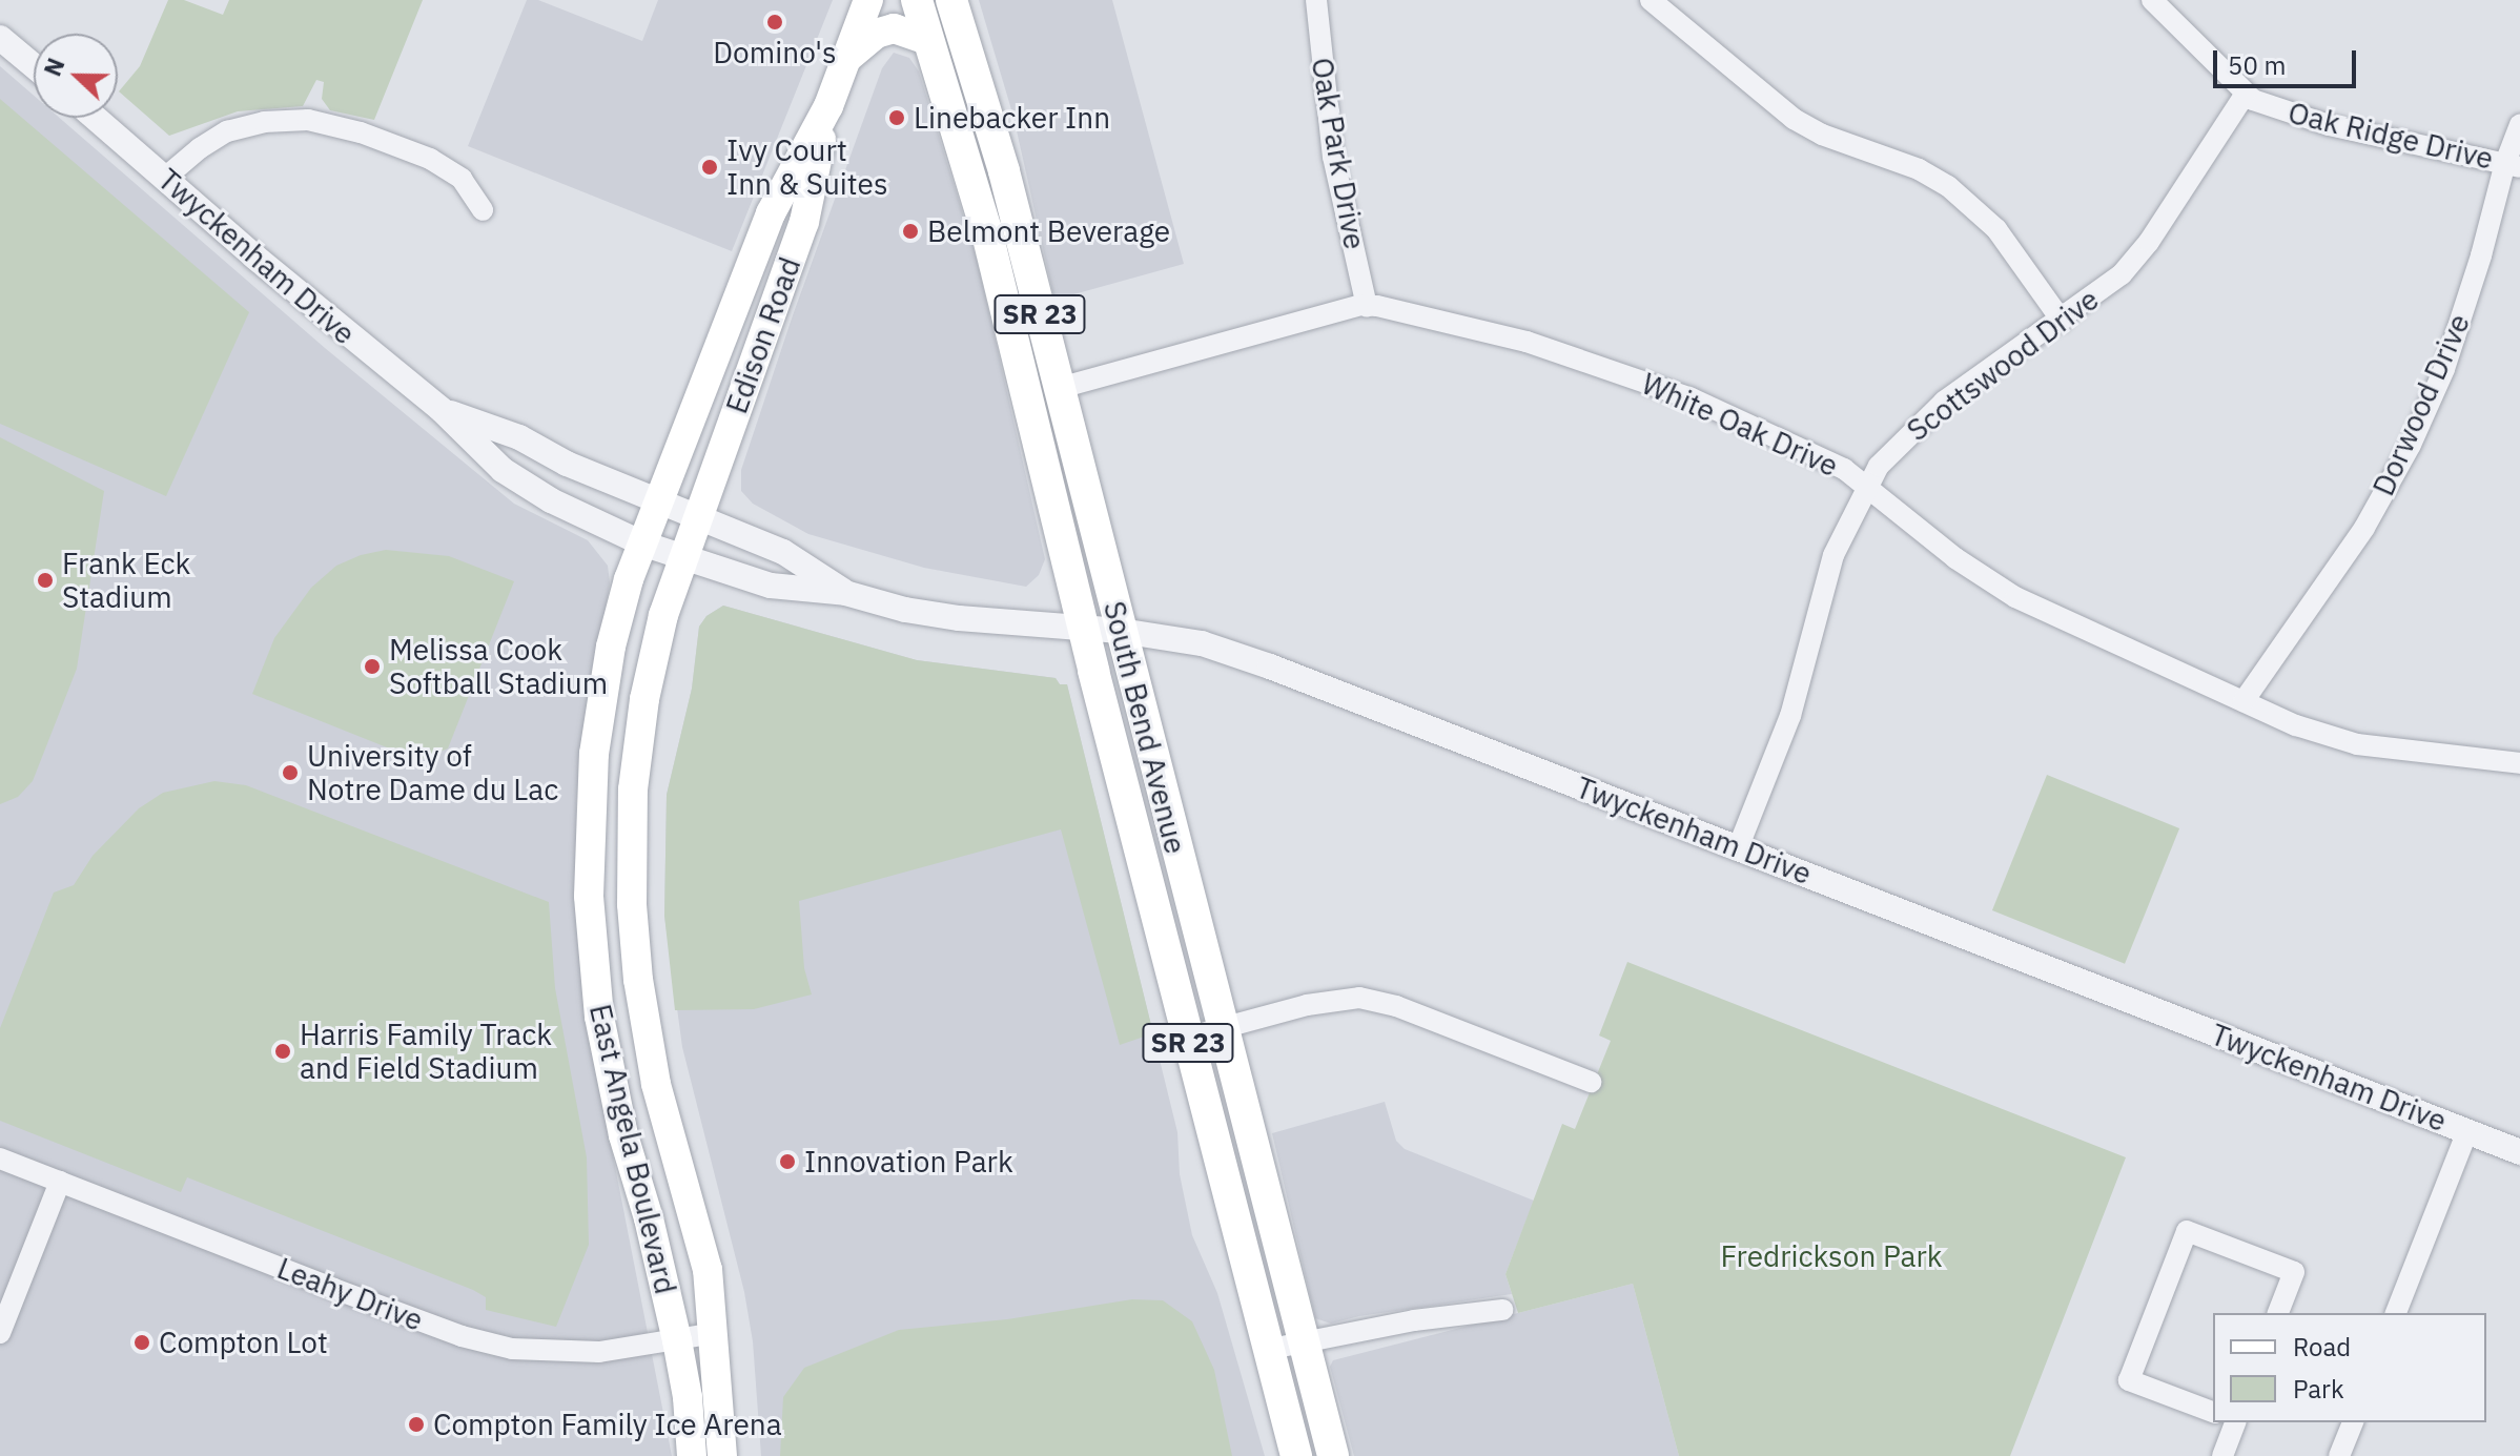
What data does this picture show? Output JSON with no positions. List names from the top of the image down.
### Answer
{
  "streets": {
    "main road": [
      "SR 23",
      "Edison Road",
      "South Bend Avenue",
      "East Angela Boulevard"
    ],
    "street": [
      "Oak Ridge Drive",
      "Oak Park Drive",
      "Twyckenham Drive",
      "Scottswood Drive",
      "Dorwood Drive",
      "White Oak Drive",
      "Leahy Drive"
    ]
  },
  "crossings": [
    ["Oak Ridge Drive", "Scottswood Drive"],
    ["Oak Ridge Drive", "Dorwood Drive"],
    ["Oak Park Drive", "White Oak Drive"],
    ["Twyckenham Drive", "Edison Road"],
    ["Twyckenham Drive", "Scottswood Drive"],
    ["Twyckenham Drive", "South Bend Avenue"],
    ["Twyckenham Drive", "East Angela Boulevard"],
    ["Edison Road", "East Angela Boulevard"],
    ["Scottswood Drive", "White Oak Drive"],
    ["Dorwood Drive", "White Oak Drive"],
    ["White Oak Drive", "South Bend Avenue"],
    ["East Angela Boulevard", "Leahy Drive"]
  ],
  "parks": ["Fredrickson Park"],
  "places": [
    "Domino's",
    "Linebacker Inn",
    "Ivy Court Inn & Suites",
    "Belmont Beverage",
    "Frank Eck Stadium",
    "Melissa Cook Softball Stadium",
    "University of Notre Dame du Lac",
    "Harris Family Track and Field Stadium",
    "Innovation Park",
    "Compton Lot",
    "Compton Family Ice Arena"
  ],
  "legend": ["Road", "Park"],
  "scale_bar": "50 m",
  "north": "left"
}
